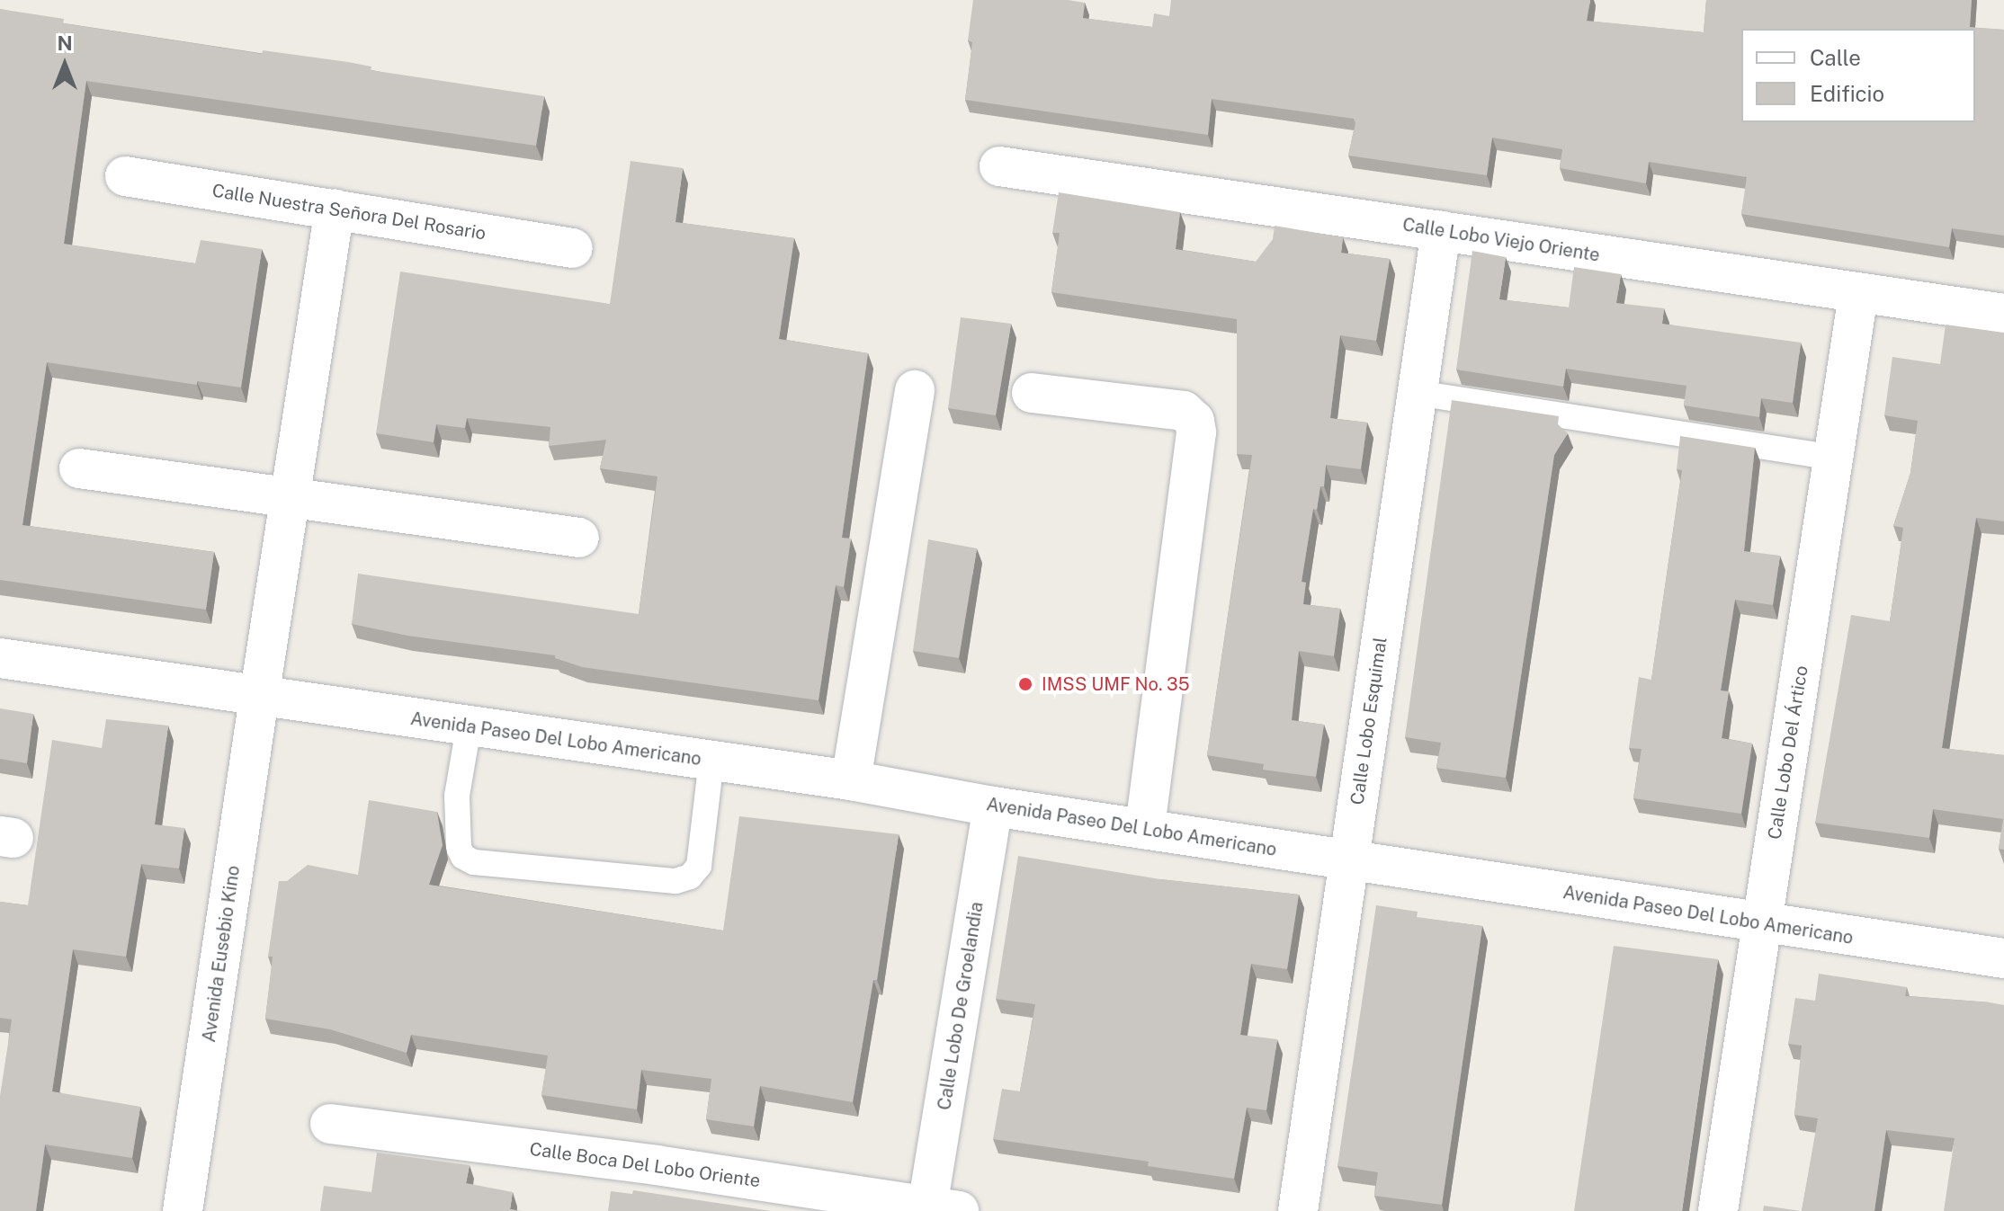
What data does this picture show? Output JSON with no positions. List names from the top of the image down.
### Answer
{
  "streets": {
    "street": [
      "Calle Nuestra Señora Del Rosario",
      "Calle Lobo Viejo Oriente",
      "Calle Lobo Esquimal",
      "Avenida Paseo Del Lobo Americano",
      "Calle Lobo Del Ártico",
      "Avenida Eusebio Kino",
      "Calle Lobo De Groelandia",
      "Calle Boca Del Lobo Oriente"
    ]
  },
  "crossings": [
    ["Calle Nuestra Señora Del Rosario", "Avenida Eusebio Kino"],
    ["Calle Lobo Viejo Oriente", "Calle Lobo Esquimal"],
    ["Calle Lobo Viejo Oriente", "Calle Lobo Del Ártico"],
    ["Calle Lobo Esquimal", "Avenida Paseo Del Lobo Americano"],
    ["Avenida Paseo Del Lobo Americano", "Calle Lobo Del Ártico"],
    ["Avenida Paseo Del Lobo Americano", "Avenida Eusebio Kino"],
    ["Avenida Paseo Del Lobo Americano", "Calle Lobo De Groelandia"],
    ["Calle Lobo De Groelandia", "Calle Boca Del Lobo Oriente"]
  ],
  "places": ["IMSS UMF No. 35"],
  "legend": ["Calle", "Edificio"],
  "north": "top"
}
